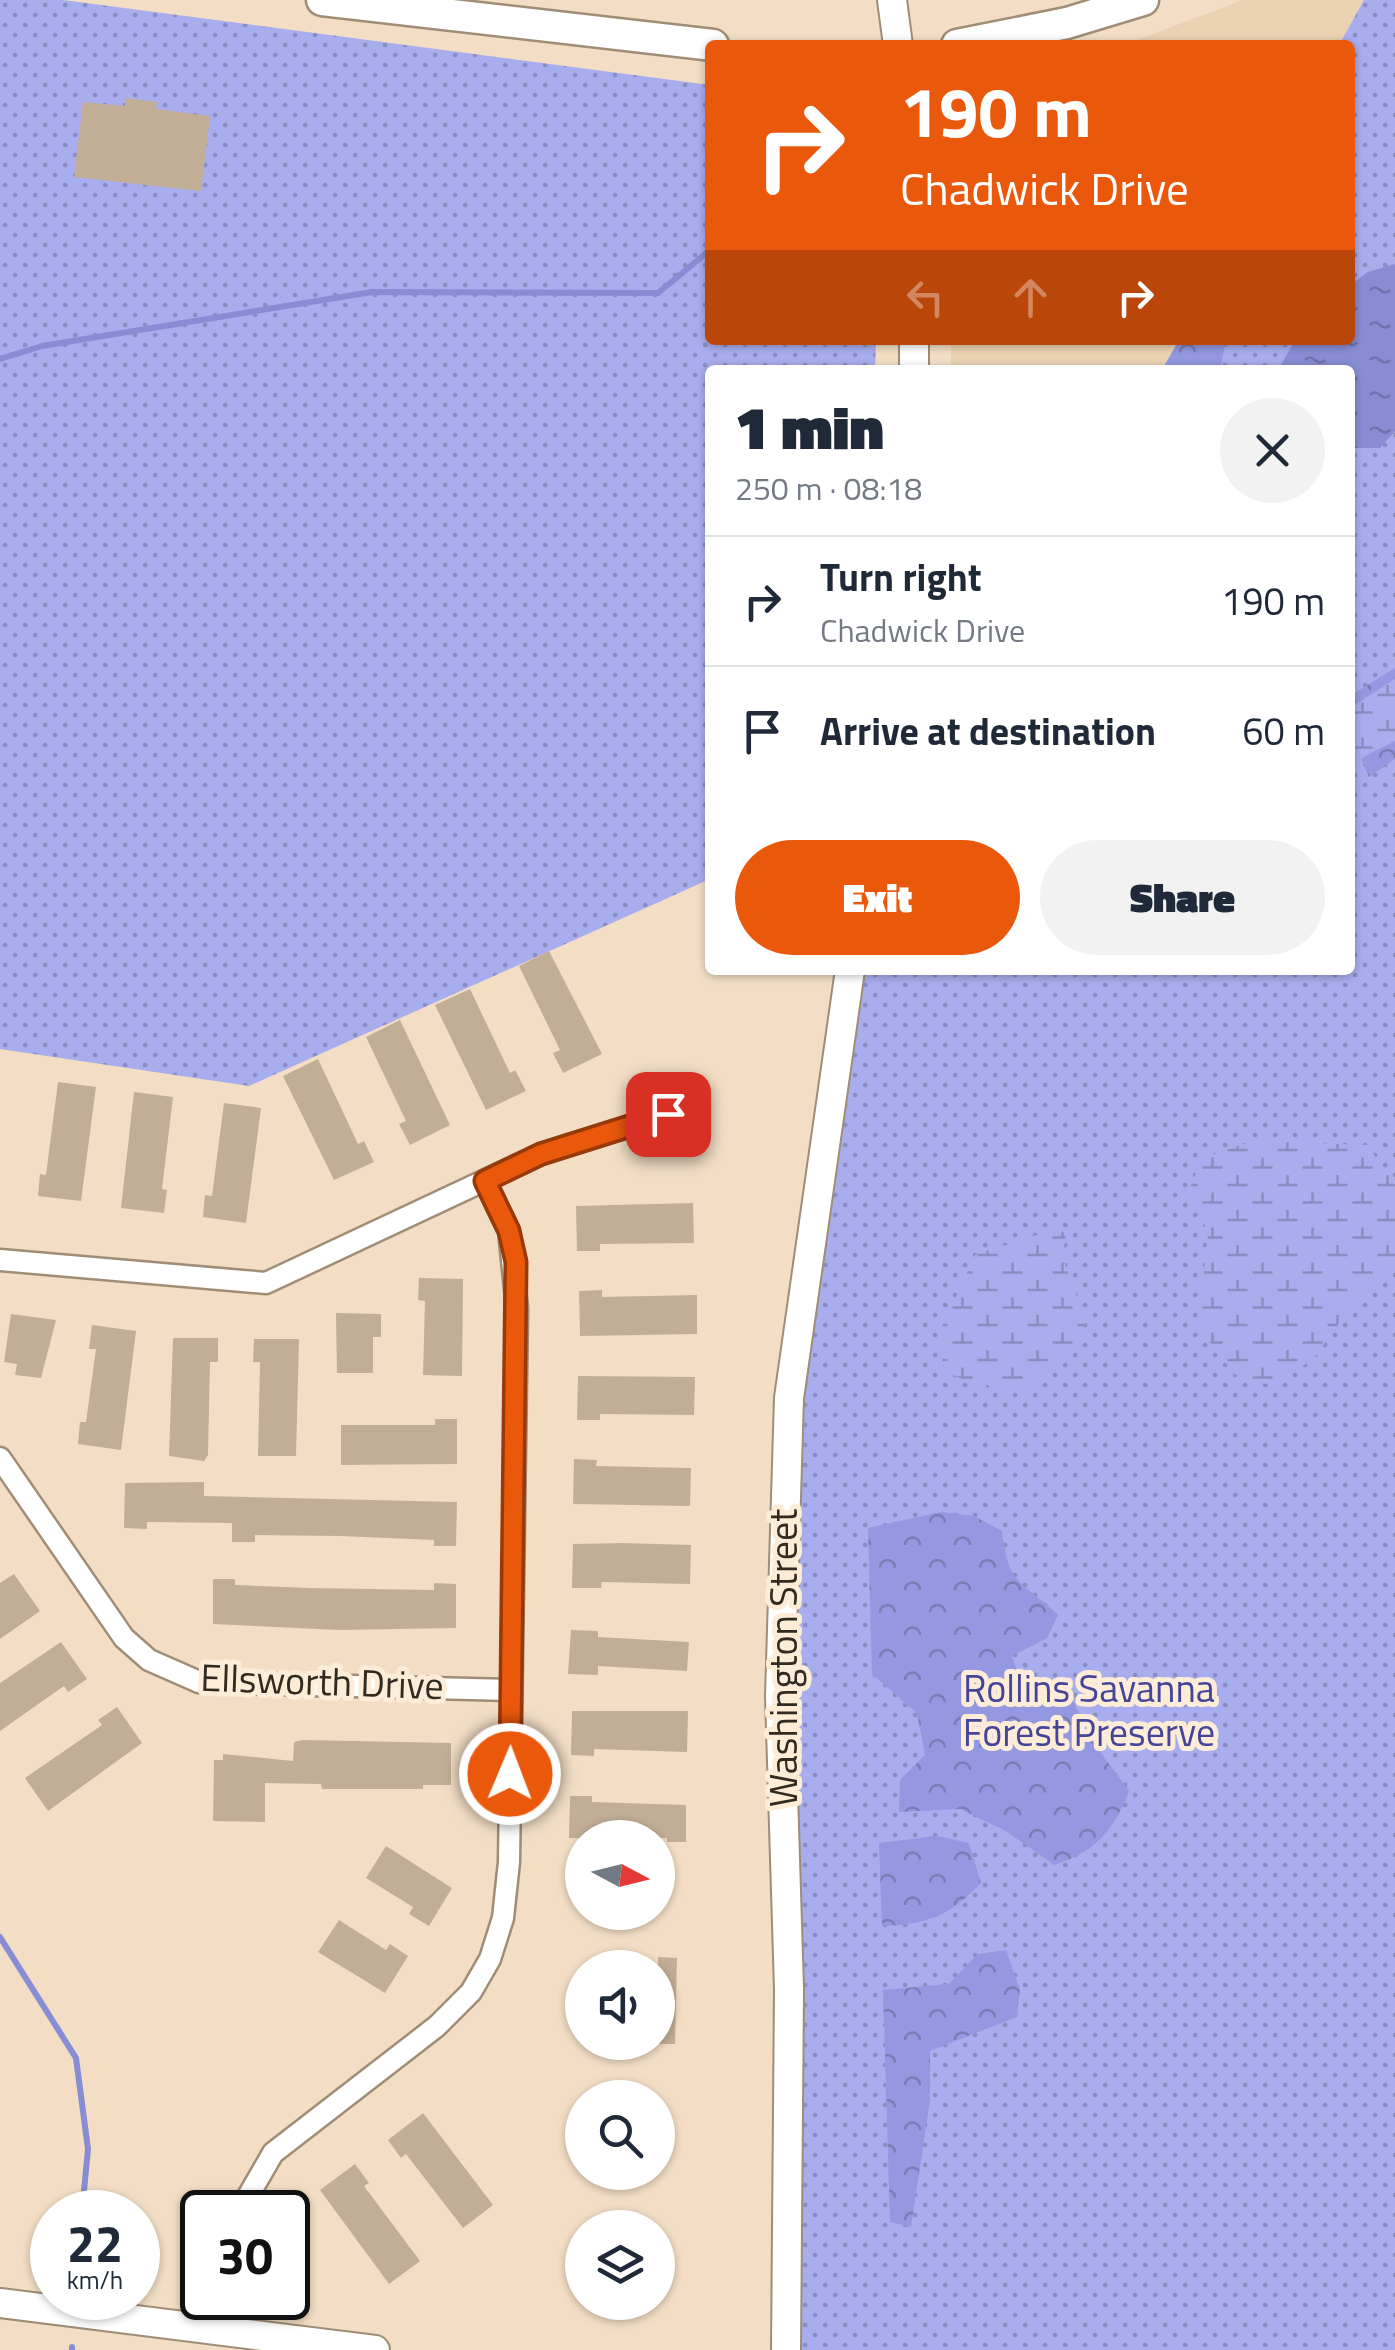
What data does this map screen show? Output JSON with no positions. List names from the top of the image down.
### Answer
{
  "streets": {
    "main road": ["Washington Street"],
    "street": ["Ellsworth Drive"]
  },
  "parks": ["Rollins Savanna Forest Preserve"],
  "north": "right",
  "page": {
    "turn": ["190 m", "Chadwick Drive"],
    "heading": ["1 min", "250 m · 08:18"],
    "list": [
      {
        "name": "Turn right",
        "note": "Chadwick Drive",
        "value": "190 m"
      },
      {
        "name": "Arrive at destination",
        "value": "60 m"
      }
    ],
    "buttons": ["Exit", "Share"],
    "speed": "22 km/h",
    "limit": "30"
  }
}
